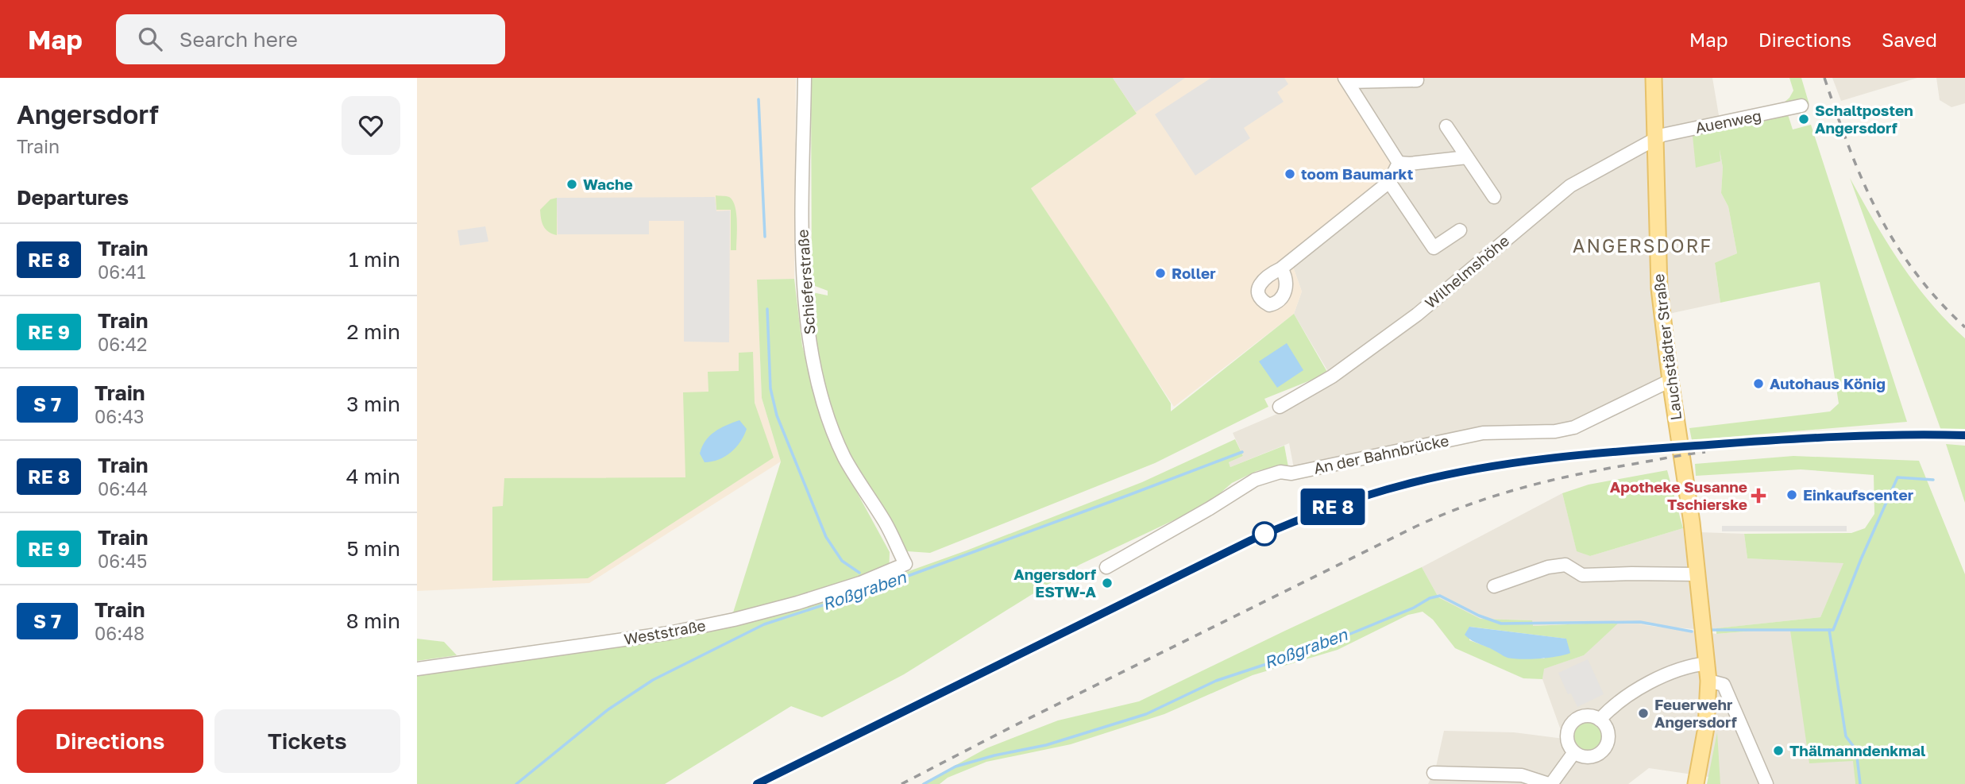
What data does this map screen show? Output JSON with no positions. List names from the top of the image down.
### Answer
{
  "streets": {
    "main road": ["Lauchstädter Straße"],
    "street": [
      "Auenweg",
      "Wilhelmshöhe",
      "Schieferstraße",
      "An der Bahnbrücke",
      "Weststraße"
    ]
  },
  "crossings": [
    ["Auenweg", "Wilhelmshöhe"],
    ["Auenweg", "Lauchstädter Straße"],
    ["Wilhelmshöhe", "Lauchstädter Straße"],
    ["Schieferstraße", "Weststraße"],
    ["Lauchstädter Straße", "An der Bahnbrücke"]
  ],
  "districts": ["ANGERSDORF"],
  "water": ["Roßgraben"],
  "places": {
    "other": [
      "Schaltposten Angersdorf",
      "toom Baumarkt",
      "Wache",
      "Roller",
      "Autohaus König",
      "Einkaufscenter",
      "Angersdorf ESTW-A",
      "Feuerwehr Angersdorf",
      "Thälmanndenkmal"
    ],
    "health": ["Apotheke Susanne Tschierske"]
  },
  "page": {
    "header": "Map",
    "search": "Search here",
    "nav": ["Map", "Directions", "Saved"],
    "heading": [
      ["Angersdorf", "Train"],
      "Departures"
    ],
    "on_map": "RE 8",
    "list": [
      {
        "mark": "RE 8",
        "name": "Train",
        "note": "06:41",
        "value": "1 min"
      },
      {
        "mark": "RE 9",
        "name": "Train",
        "note": "06:42",
        "value": "2 min"
      },
      {
        "mark": "S 7",
        "name": "Train",
        "note": "06:43",
        "value": "3 min"
      },
      {
        "mark": "RE 8",
        "name": "Train",
        "note": "06:44",
        "value": "4 min"
      },
      {
        "mark": "RE 9",
        "name": "Train",
        "note": "06:45",
        "value": "5 min"
      },
      {
        "mark": "S 7",
        "name": "Train",
        "note": "06:48",
        "value": "8 min"
      }
    ],
    "buttons": ["Directions", "Tickets"]
  }
}
